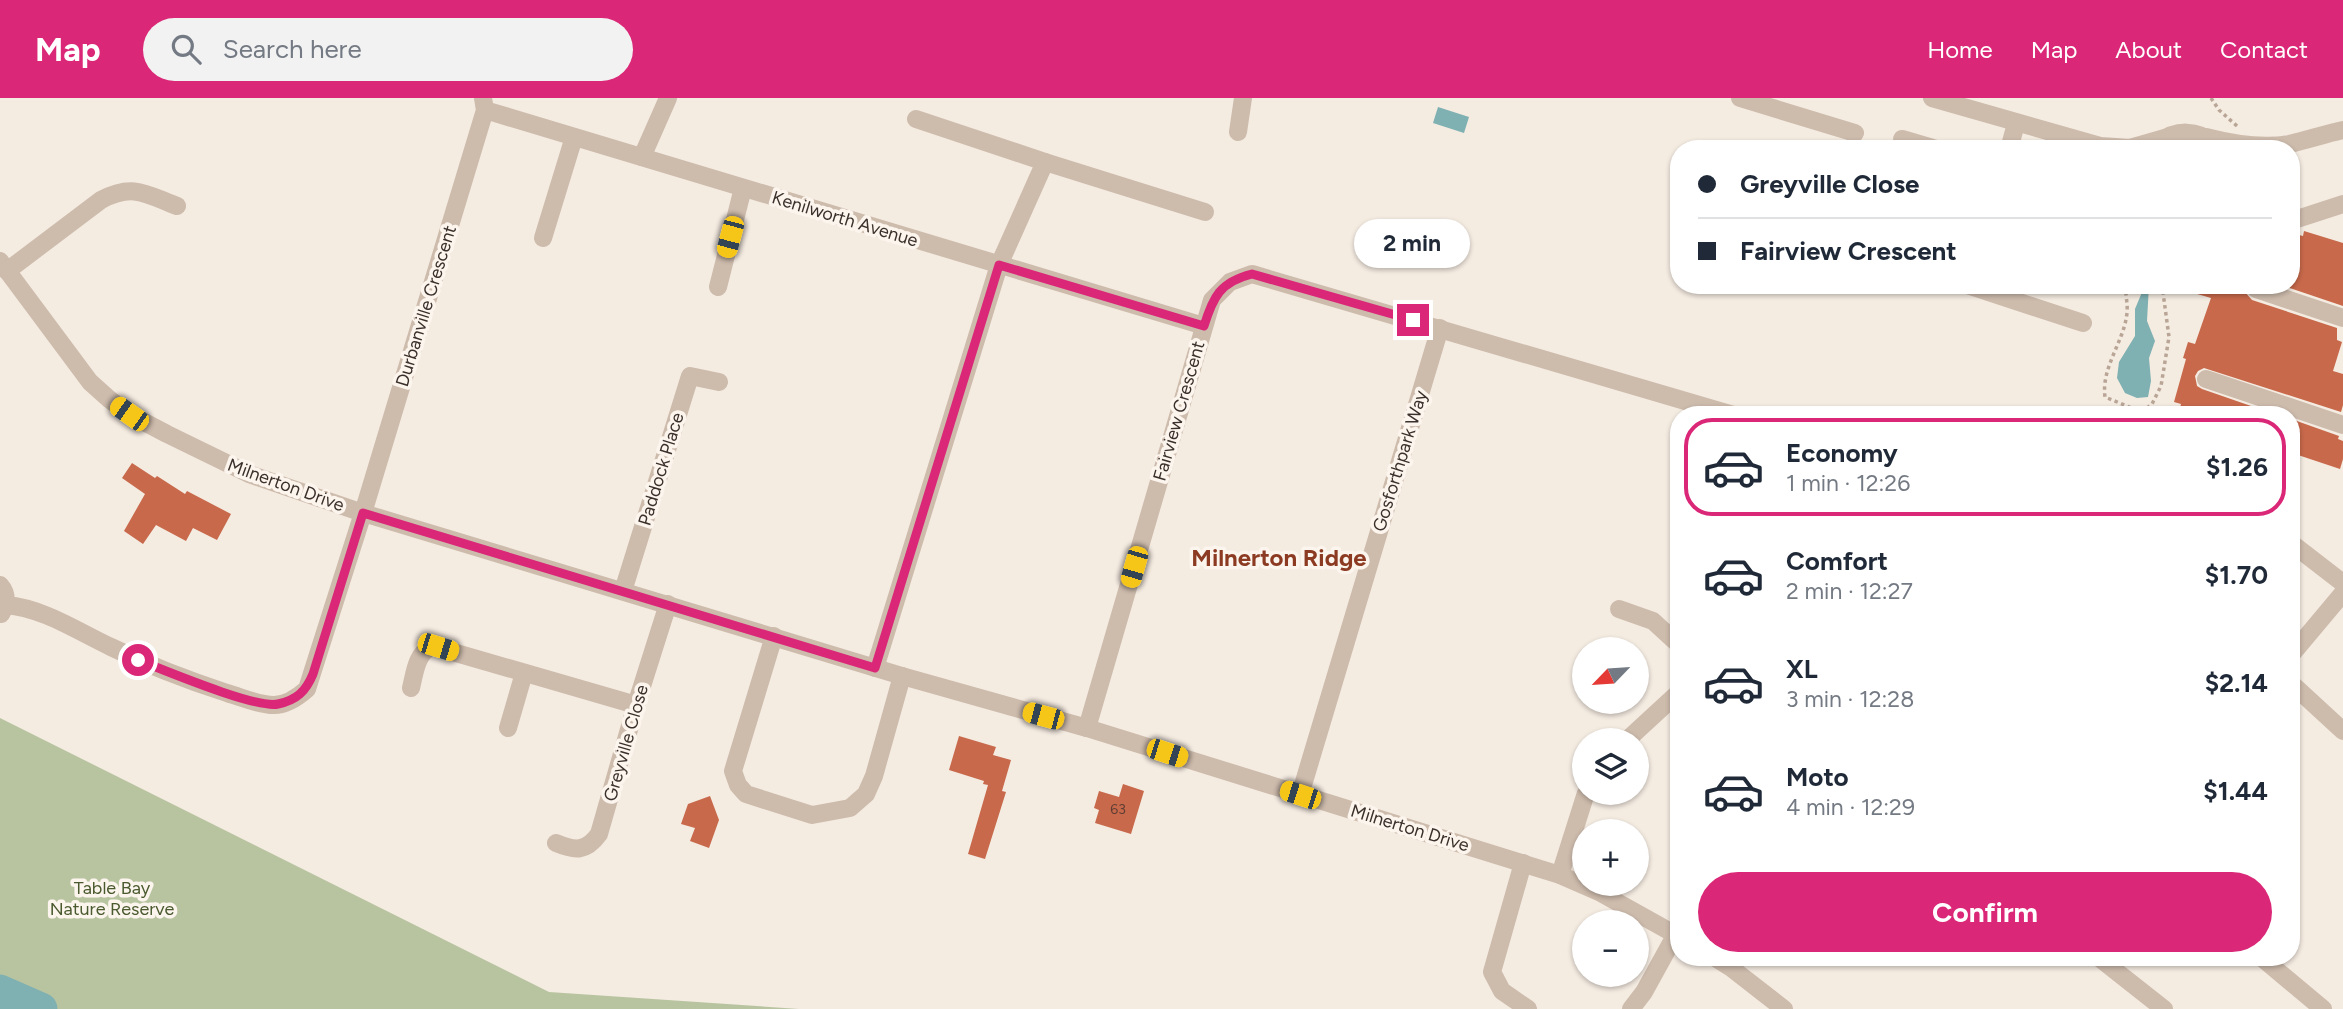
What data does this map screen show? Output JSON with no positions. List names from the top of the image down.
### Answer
{
  "streets": {
    "street": [
      "Kenilworth Avenue",
      "Durbanville Crescent",
      "Fairview Crescent",
      "Gosforthpark Way",
      "Paddock Place",
      "Milnerton Drive",
      "Greyville Close"
    ]
  },
  "crossings": [
    ["Kenilworth Avenue", "Durbanville Crescent"],
    ["Kenilworth Avenue", "Fairview Crescent"],
    ["Durbanville Crescent", "Milnerton Drive"],
    ["Fairview Crescent", "Gosforthpark Way"],
    ["Fairview Crescent", "Milnerton Drive"],
    ["Gosforthpark Way", "Milnerton Drive"],
    ["Paddock Place", "Milnerton Drive"],
    ["Milnerton Drive", "Greyville Close"]
  ],
  "districts": ["Milnerton Ridge"],
  "parks": ["Table Bay Nature Reserve"],
  "house_numbers": ["63"],
  "north": "bottom left",
  "page": {
    "header": "Map",
    "search": "Search here",
    "nav": [
      "Home",
      "Map",
      "About",
      "Contact"
    ],
    "banner": ["Greyville Close", "Fairview Crescent"],
    "bubble": "2 min",
    "list": [
      {
        "name": "Economy",
        "note": "1 min · 12:26",
        "value": "$1.26"
      },
      {
        "name": "Comfort",
        "note": "2 min · 12:27",
        "value": "$1.70"
      },
      {
        "name": "XL",
        "note": "3 min · 12:28",
        "value": "$2.14"
      },
      {
        "name": "Moto",
        "note": "4 min · 12:29",
        "value": "$1.44"
      }
    ],
    "map_buttons": ["+", "−"],
    "buttons": "Confirm"
  }
}
